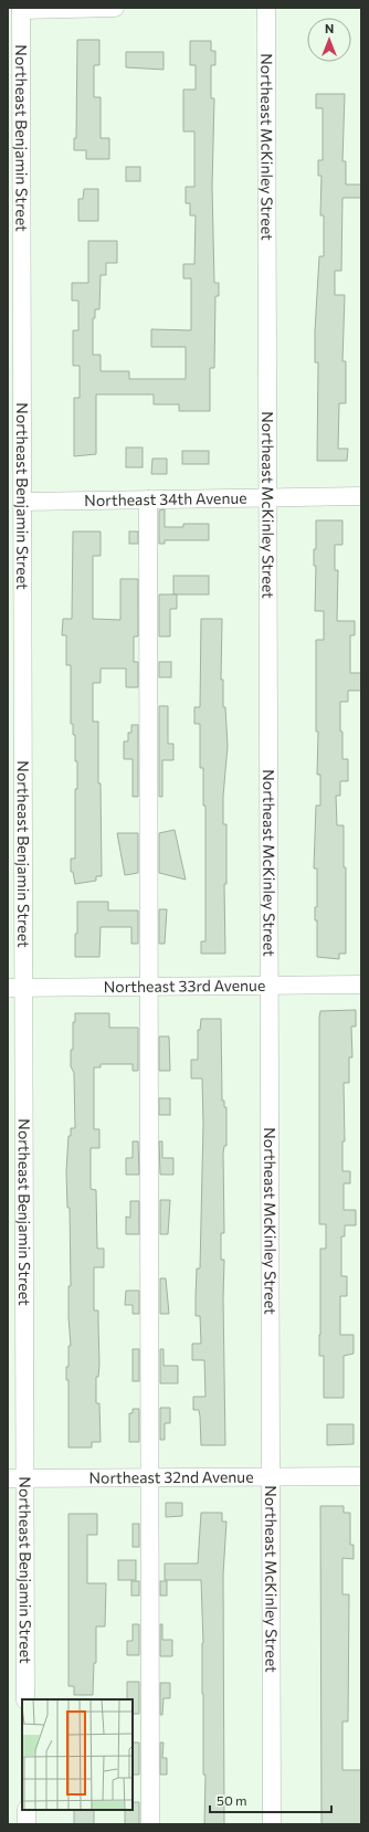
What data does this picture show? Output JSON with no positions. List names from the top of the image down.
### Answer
{
  "streets": {
    "street": [
      "Northeast Benjamin Street",
      "Northeast McKinley Street",
      "Northeast 34th Avenue",
      "Northeast 33rd Avenue",
      "Northeast 32nd Avenue"
    ]
  },
  "crossings": [
    ["Northeast Benjamin Street", "Northeast 34th Avenue"],
    ["Northeast Benjamin Street", "Northeast 33rd Avenue"],
    ["Northeast Benjamin Street", "Northeast 32nd Avenue"],
    ["Northeast McKinley Street", "Northeast 34th Avenue"],
    ["Northeast McKinley Street", "Northeast 33rd Avenue"],
    ["Northeast McKinley Street", "Northeast 32nd Avenue"]
  ],
  "scale_bar": "50 m",
  "north": "top"
}
